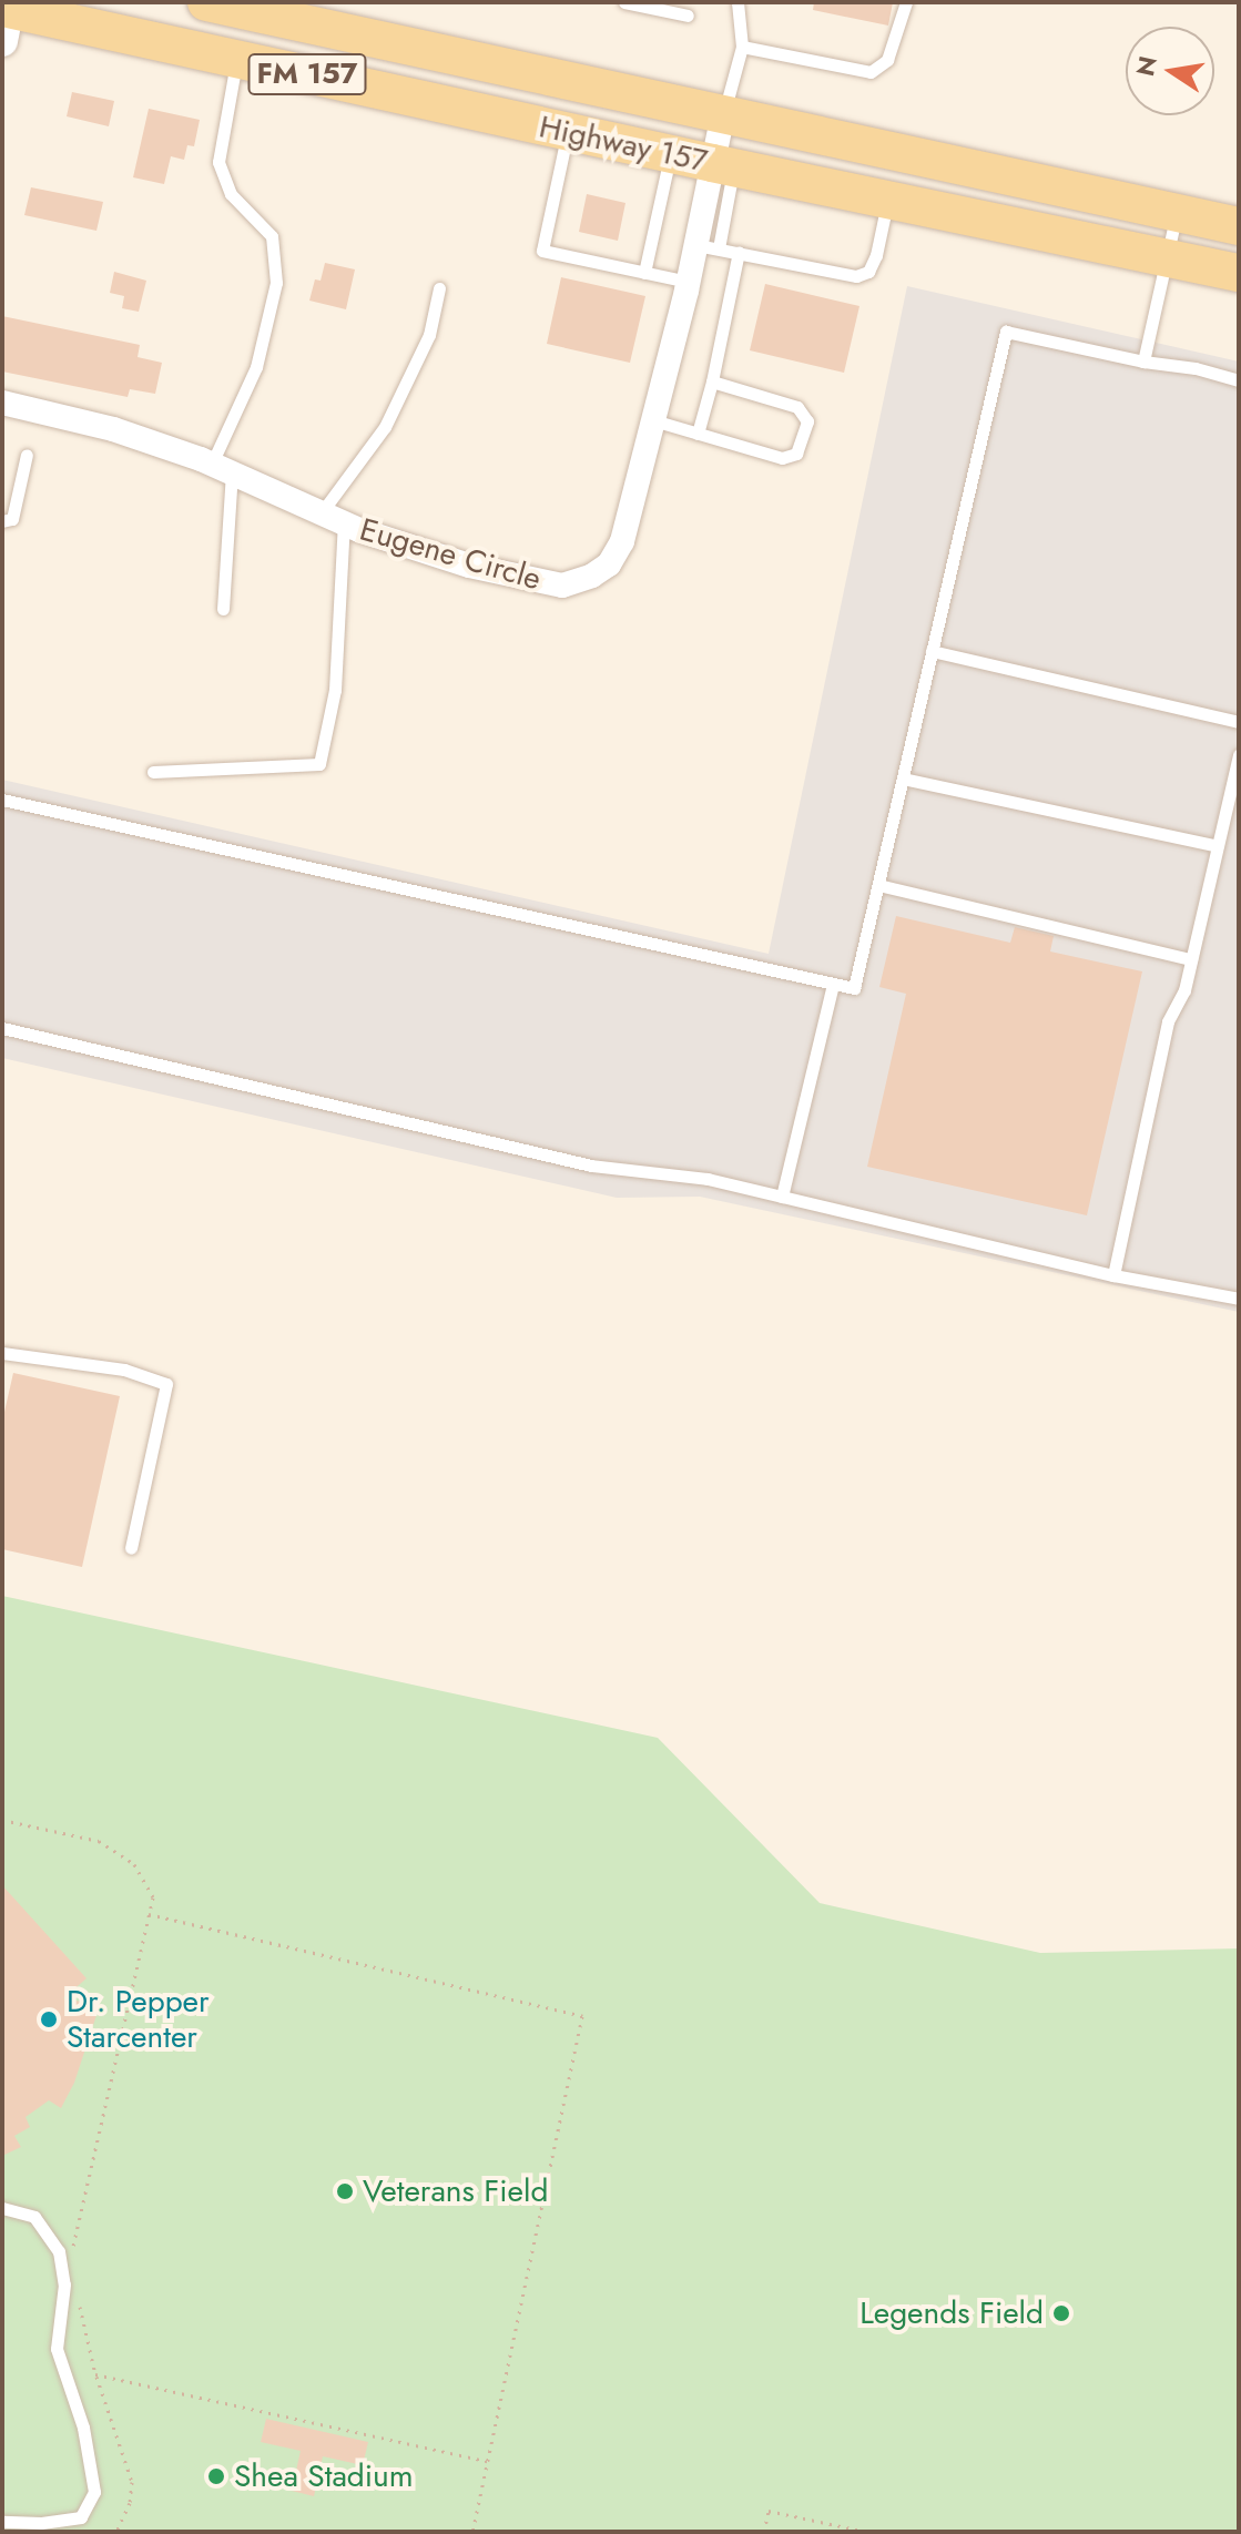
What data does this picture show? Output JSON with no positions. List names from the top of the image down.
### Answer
{
  "streets": {
    "main road": ["FM 157", "Highway 157"],
    "street": ["Eugene Circle"]
  },
  "crossings": [
    ["Highway 157", "Eugene Circle"]
  ],
  "places": [
    "Dr. Pepper Starcenter",
    "Veterans Field",
    "Legends Field",
    "Shea Stadium"
  ],
  "north": "left"
}
